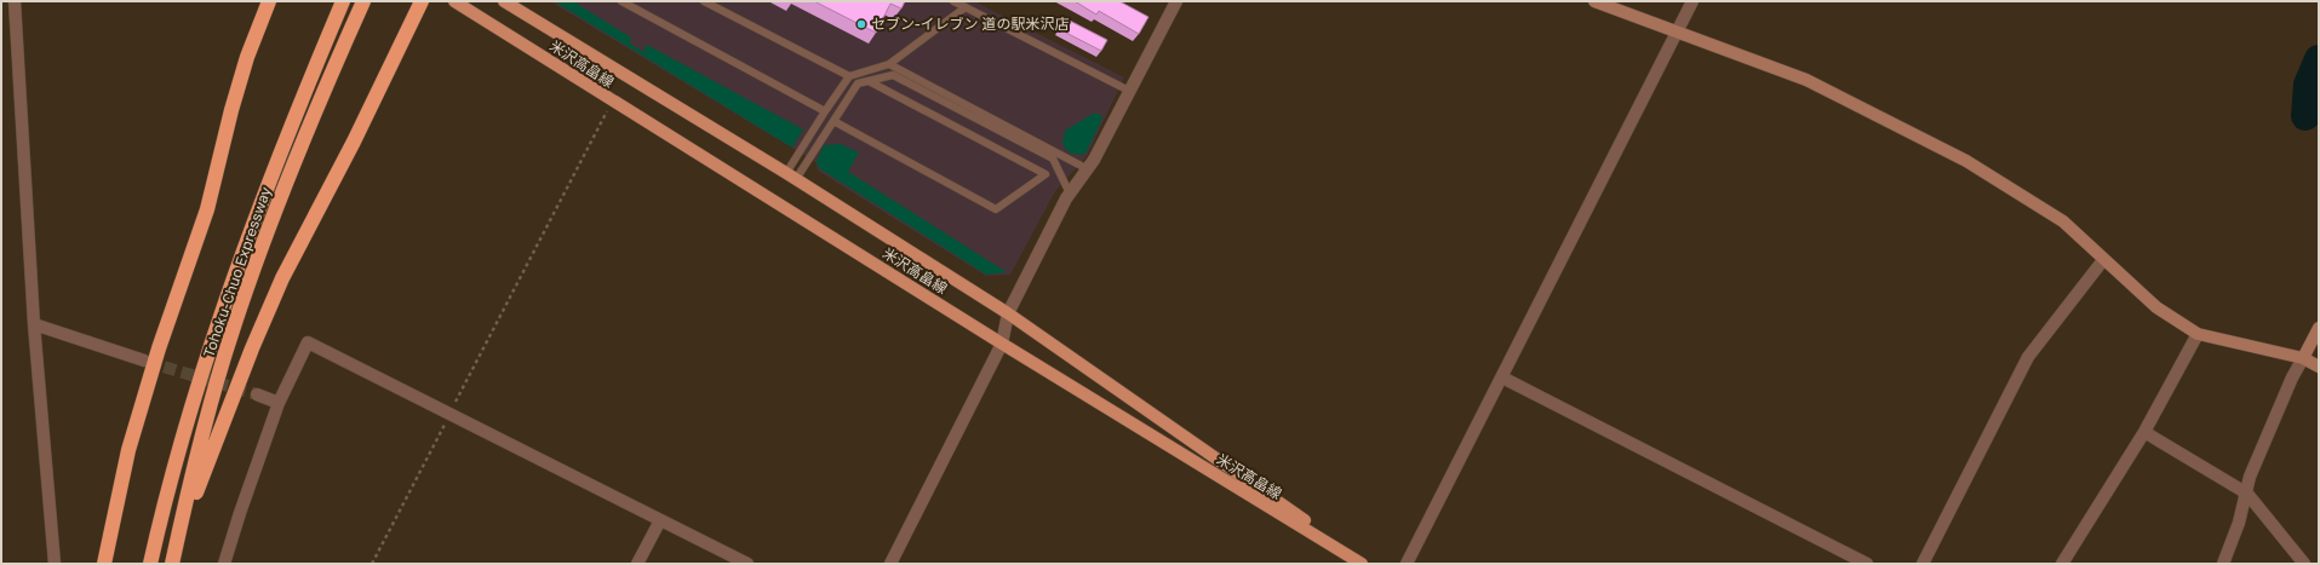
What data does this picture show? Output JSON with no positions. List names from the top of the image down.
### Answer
{
  "streets": {
    "highway": ["Tohoku-Chuo Expressway"],
    "main road": ["米沢高畠線"]
  },
  "places": ["セブン-イレブン 道の駅米沢店"]
}
